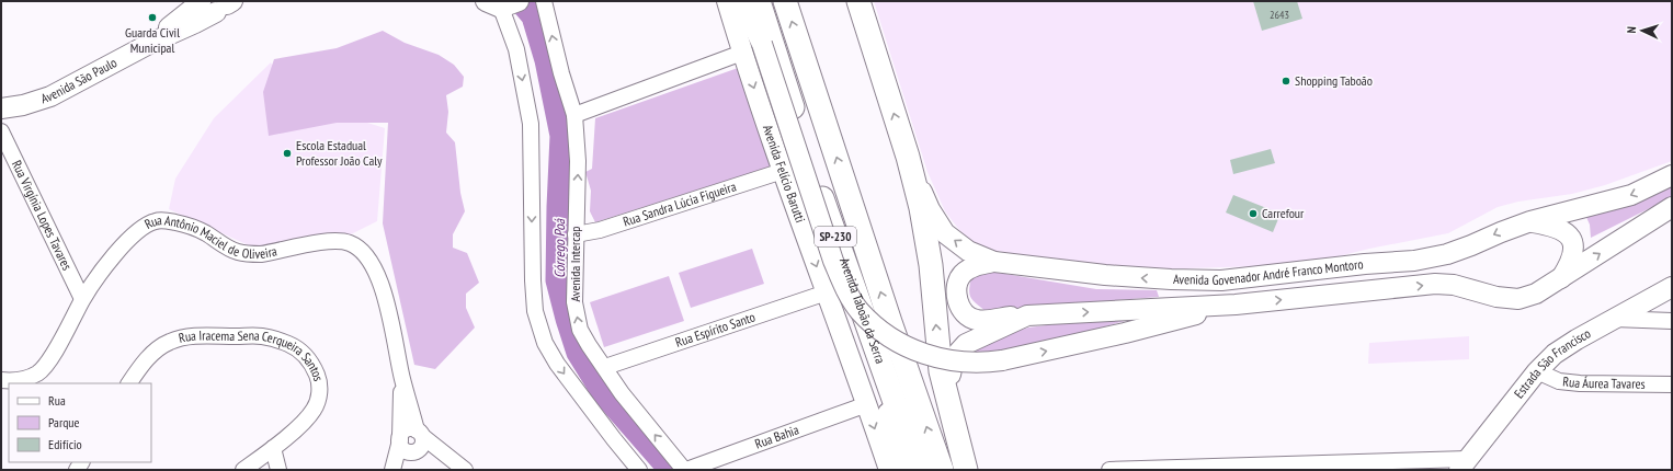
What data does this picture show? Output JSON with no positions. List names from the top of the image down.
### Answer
{
  "streets": {
    "highway": ["SP-230", "Avenida Taboão da Serra"],
    "main road": [
      "Avenida São Paulo",
      "Avenida Felício Barutti",
      "Avenida Govenador André Franco Montoro",
      "Estrada São Francisco"
    ],
    "street": [
      "Rua Sandra Lúcia Figueira",
      "Rua Virgínia Lopes Tavares",
      "Rua Antônio Maciel de Oliveira",
      "Avenida Intercap",
      "Rua Espírito Santo",
      "Rua Iracema Sena Cerqueira Santos",
      "Rua Áurea Tavares",
      "Rua Bahia"
    ]
  },
  "crossings": [
    ["Avenida Felício Barutti", "Rua Sandra Lúcia Figueira"],
    ["Avenida Felício Barutti", "Rua Espírito Santo"],
    ["Avenida Felício Barutti", "Rua Bahia"],
    ["Rua Sandra Lúcia Figueira", "Avenida Intercap"],
    ["Rua Virgínia Lopes Tavares", "Rua Antônio Maciel de Oliveira"],
    ["Avenida Intercap", "Rua Espírito Santo"],
    ["Avenida Intercap", "Rua Bahia"],
    ["Estrada São Francisco", "Rua Áurea Tavares"]
  ],
  "one_way": ["Avenida Felício Barutti"],
  "water": ["Córrego Poá"],
  "places": [
    "Guarda Civil Municipal",
    "Shopping Taboão",
    "Escola Estadual Professor João Caly",
    "Carrefour"
  ],
  "house_numbers": ["2643"],
  "legend": ["Rua", "Parque", "Edifício"],
  "north": "left"
}
